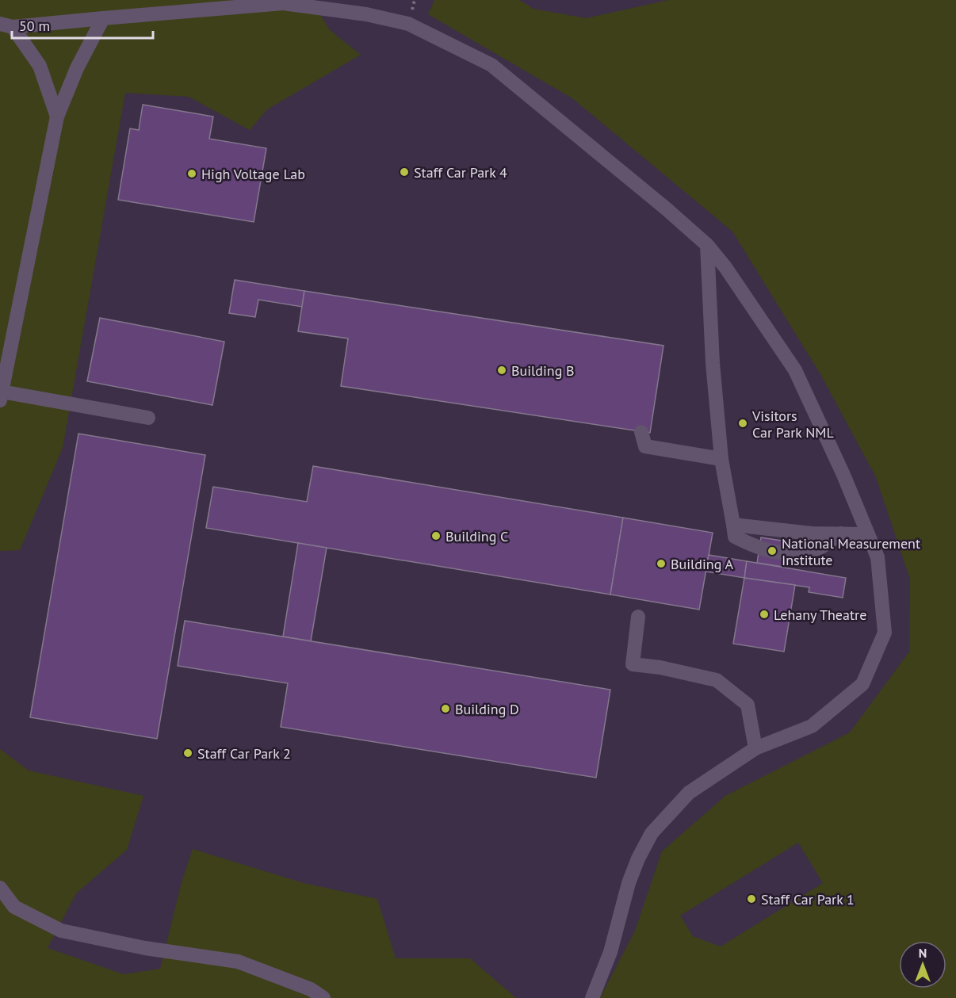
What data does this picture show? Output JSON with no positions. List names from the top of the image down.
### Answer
{
  "places": [
    "Staff Car Park 4",
    "High Voltage Lab",
    "Building B",
    "Visitors Car Park NML",
    "Building C",
    "National Measurement Institute",
    "Building A",
    "Lehany Theatre",
    "Building D",
    "Staff Car Park 2",
    "Staff Car Park 1"
  ],
  "scale_bar": "50 m",
  "north": "top"
}
